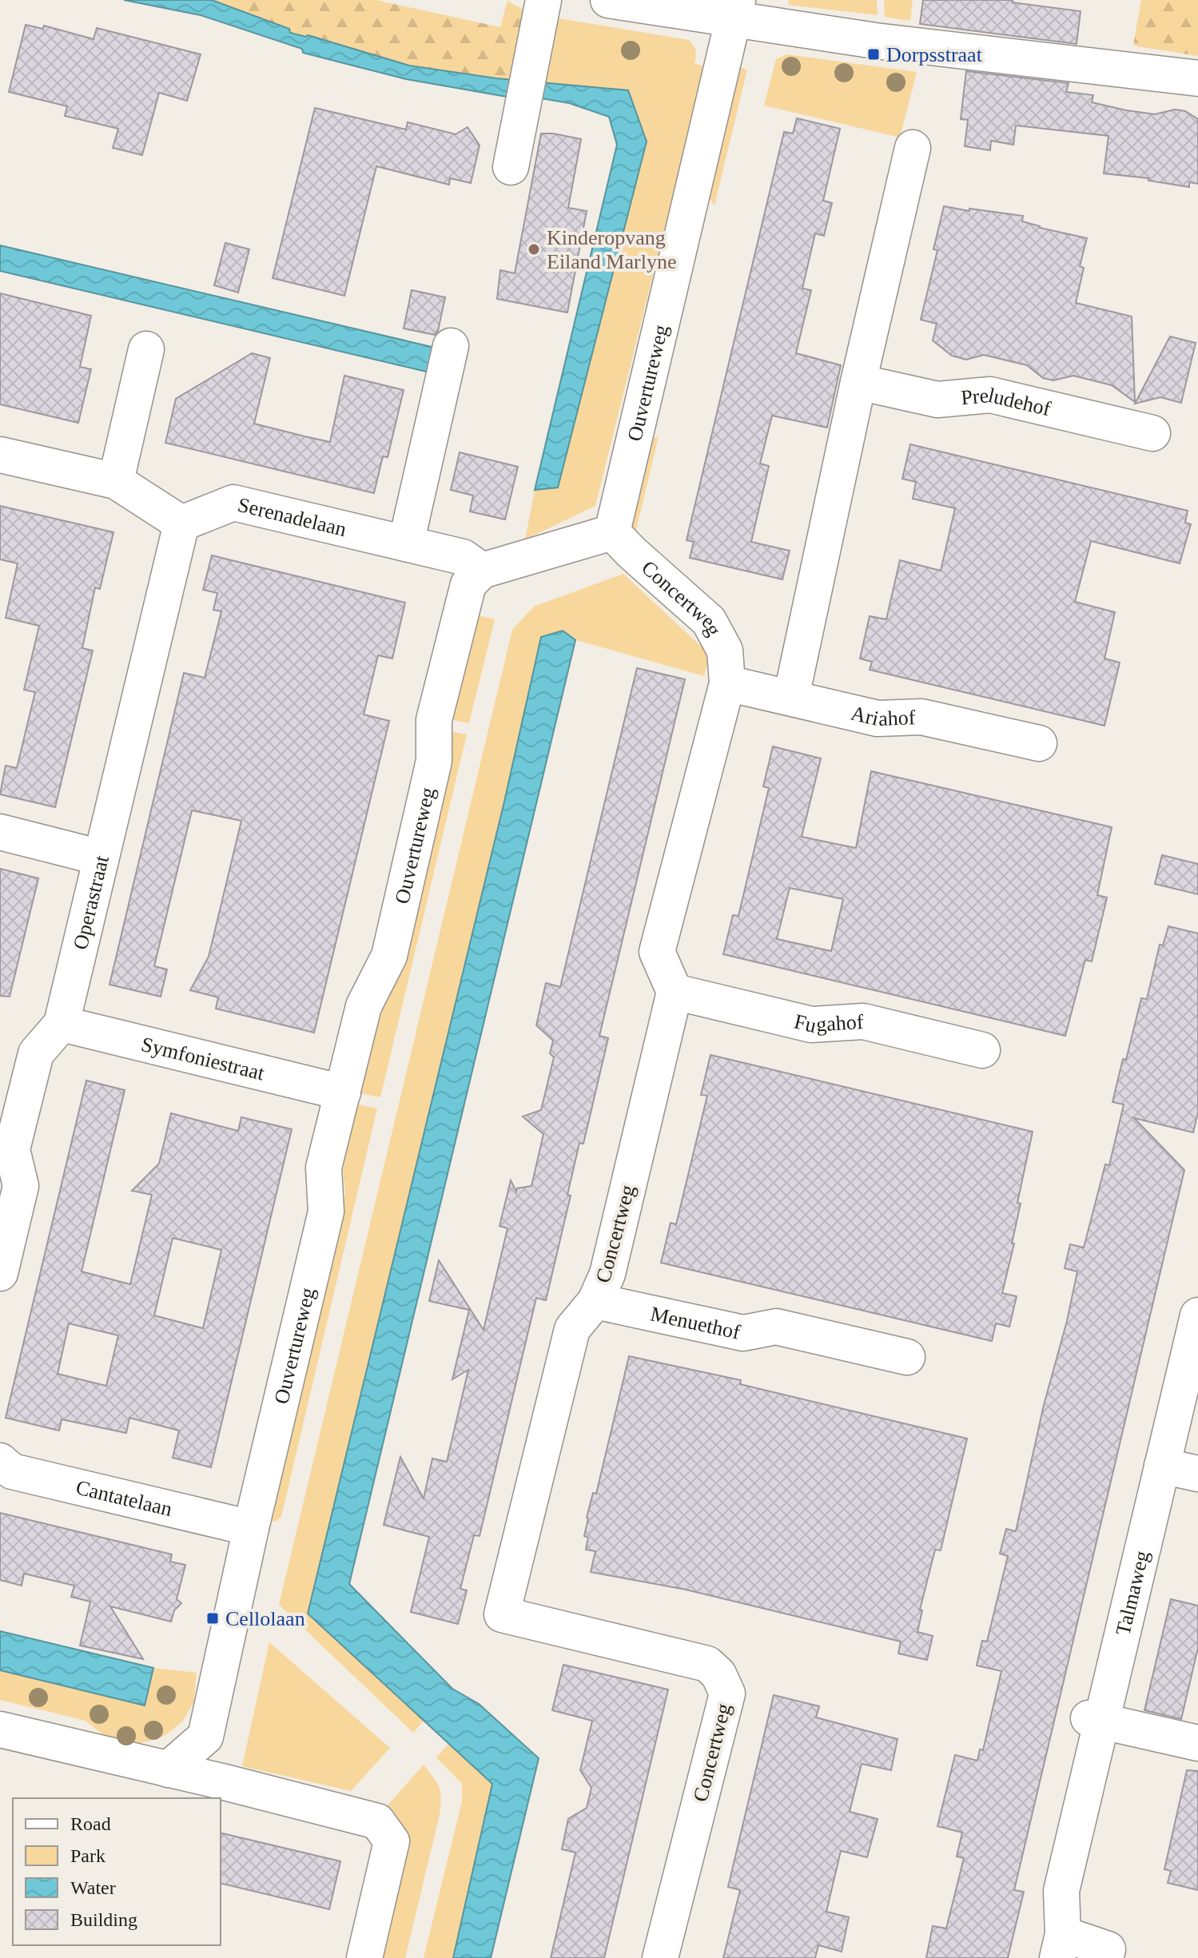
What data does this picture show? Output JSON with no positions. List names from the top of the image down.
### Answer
{
  "streets": {
    "street": [
      "Ouvertureweg",
      "Preludehof",
      "Serenadelaan",
      "Concertweg",
      "Ariahof",
      "Operastraat",
      "Fugahof",
      "Symfoniestraat",
      "Menuethof",
      "Cantatelaan",
      "Talmaweg"
    ]
  },
  "crossings": [
    ["Ouvertureweg", "Serenadelaan"],
    ["Ouvertureweg", "Concertweg"],
    ["Ouvertureweg", "Symfoniestraat"],
    ["Ouvertureweg", "Cantatelaan"],
    ["Serenadelaan", "Operastraat"],
    ["Concertweg", "Ariahof"],
    ["Concertweg", "Fugahof"],
    ["Concertweg", "Menuethof"],
    ["Operastraat", "Symfoniestraat"]
  ],
  "places": {
    "transit": ["Dorpsstraat", "Cellolaan"],
    "other": ["Kinderopvang Eiland Marlyne"]
  },
  "legend": [
    "Road",
    "Park",
    "Water",
    "Building"
  ]
}
